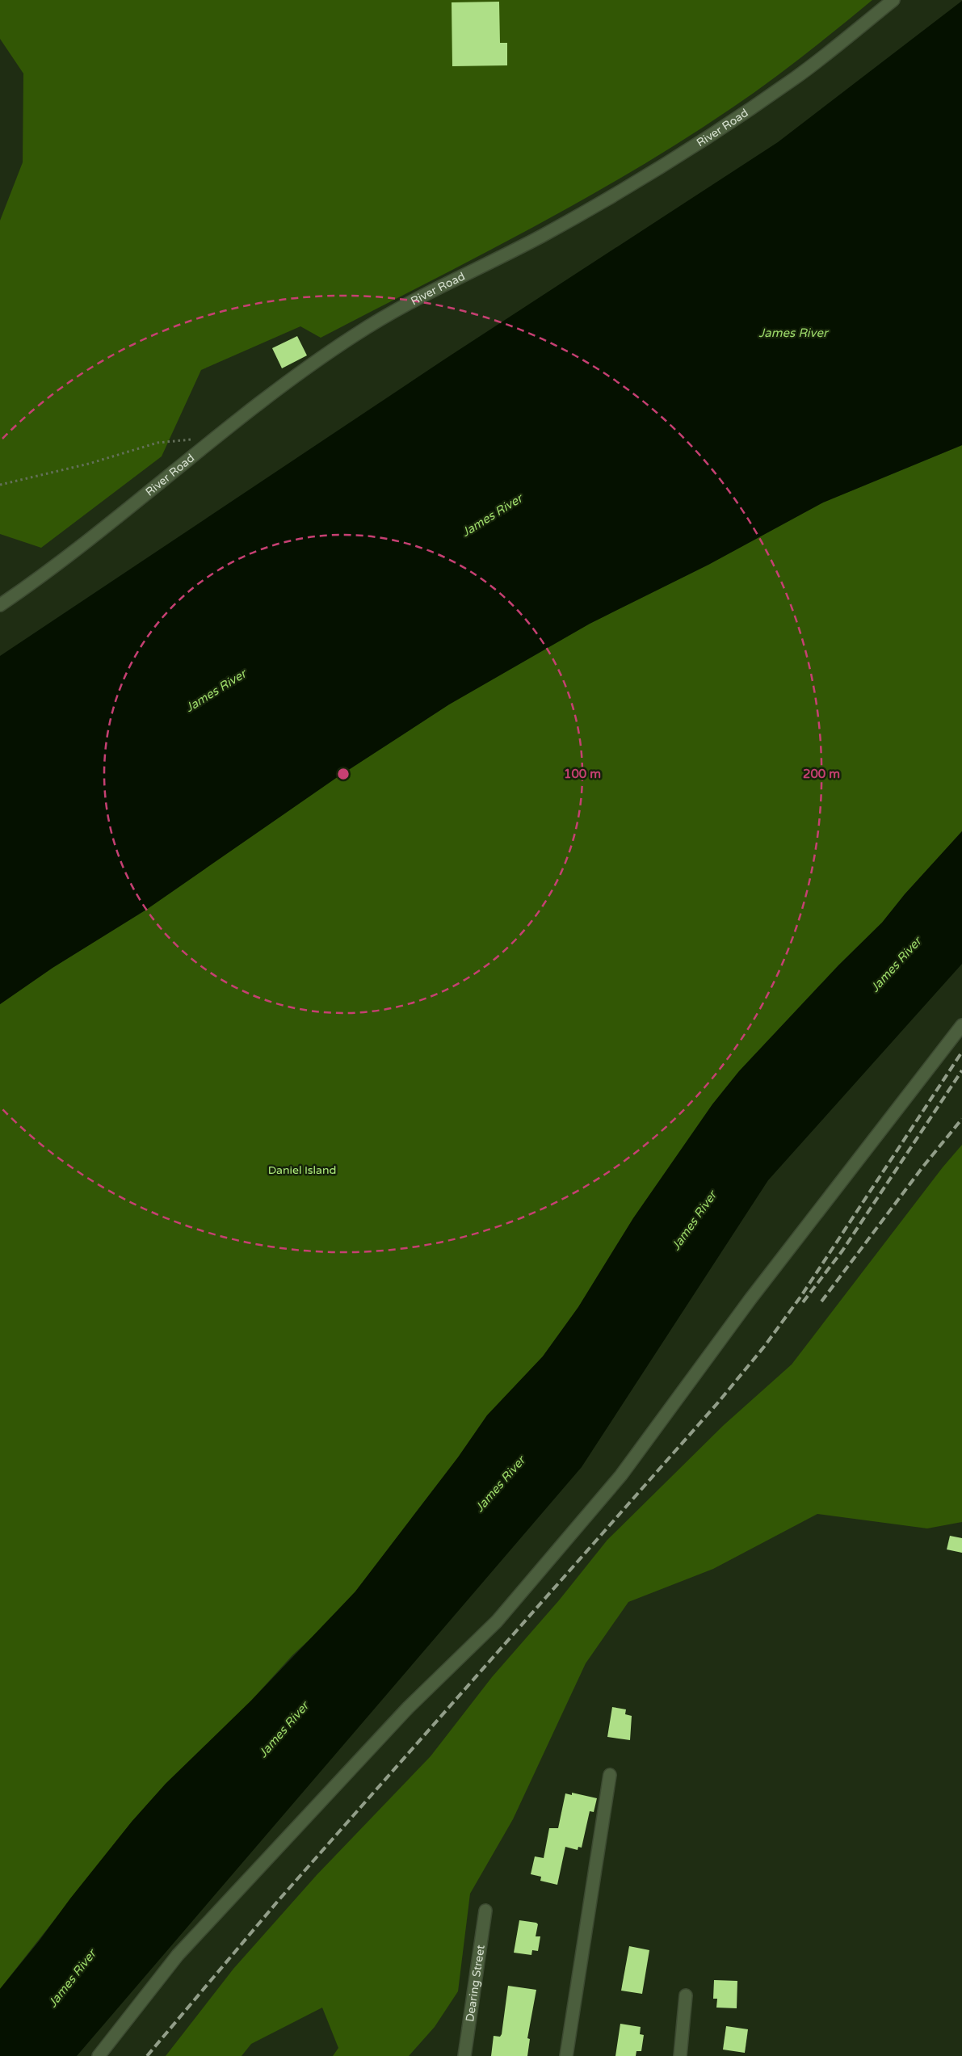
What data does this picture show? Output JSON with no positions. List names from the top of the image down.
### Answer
{
  "streets": {
    "street": ["River Road", "Dearing Street"]
  },
  "water": ["James River"],
  "parks": ["Daniel Island"],
  "rings": ["100 m", "200 m"]
}
